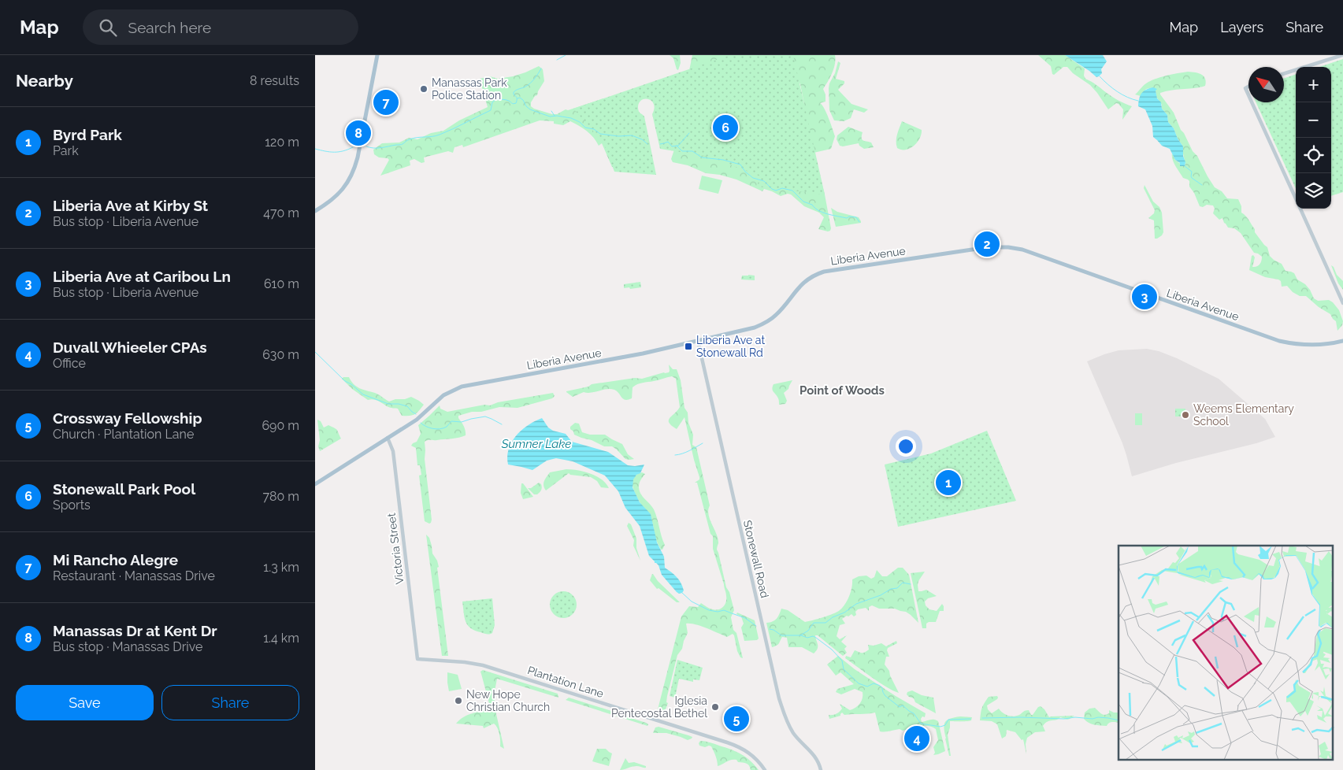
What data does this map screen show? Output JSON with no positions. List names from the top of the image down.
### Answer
{
  "streets": {
    "main road": ["Liberia Avenue"],
    "street": ["Victoria Street", "Stonewall Road", "Plantation Lane"]
  },
  "crossings": [
    ["Liberia Avenue", "Victoria Street"],
    ["Liberia Avenue", "Stonewall Road"],
    ["Victoria Street", "Plantation Lane"]
  ],
  "districts": ["Point of Woods"],
  "water": ["Sumner Lake"],
  "places": {
    "other": [
      "Manassas Park Police Station",
      "Weems Elementary School",
      "New Hope Christian Church",
      "Iglesia Pentecostal Bethel"
    ],
    "transit": ["Liberia Ave at Stonewall Rd"]
  },
  "north": "top left",
  "page": {
    "header": "Map",
    "search": "Search here",
    "nav": ["Map", "Layers", "Share"],
    "heading": ["Nearby", "8 results"],
    "map_buttons": ["+", "−"],
    "pins": [
      "7",
      "6",
      "8",
      "2",
      "3",
      "1",
      "5",
      "4"
    ],
    "list": [
      {
        "mark": "1",
        "name": "Byrd Park",
        "note": "Park",
        "value": "120 m"
      },
      {
        "mark": "2",
        "name": "Liberia Ave at Kirby St",
        "note": "Bus stop · Liberia Avenue",
        "value": "470 m"
      },
      {
        "mark": "3",
        "name": "Liberia Ave at Caribou Ln",
        "note": "Bus stop · Liberia Avenue",
        "value": "610 m"
      },
      {
        "mark": "4",
        "name": "Duvall Whieeler CPAs",
        "note": "Office",
        "value": "630 m"
      },
      {
        "mark": "5",
        "name": "Crossway Fellowship",
        "note": "Church · Plantation Lane",
        "value": "690 m"
      },
      {
        "mark": "6",
        "name": "Stonewall Park Pool",
        "note": "Sports",
        "value": "780 m"
      },
      {
        "mark": "7",
        "name": "Mi Rancho Alegre",
        "note": "Restaurant · Manassas Drive",
        "value": "1.3 km"
      },
      {
        "mark": "8",
        "name": "Manassas Dr at Kent Dr",
        "note": "Bus stop · Manassas Drive",
        "value": "1.4 km"
      }
    ],
    "buttons": ["Save", "Share"]
  }
}
